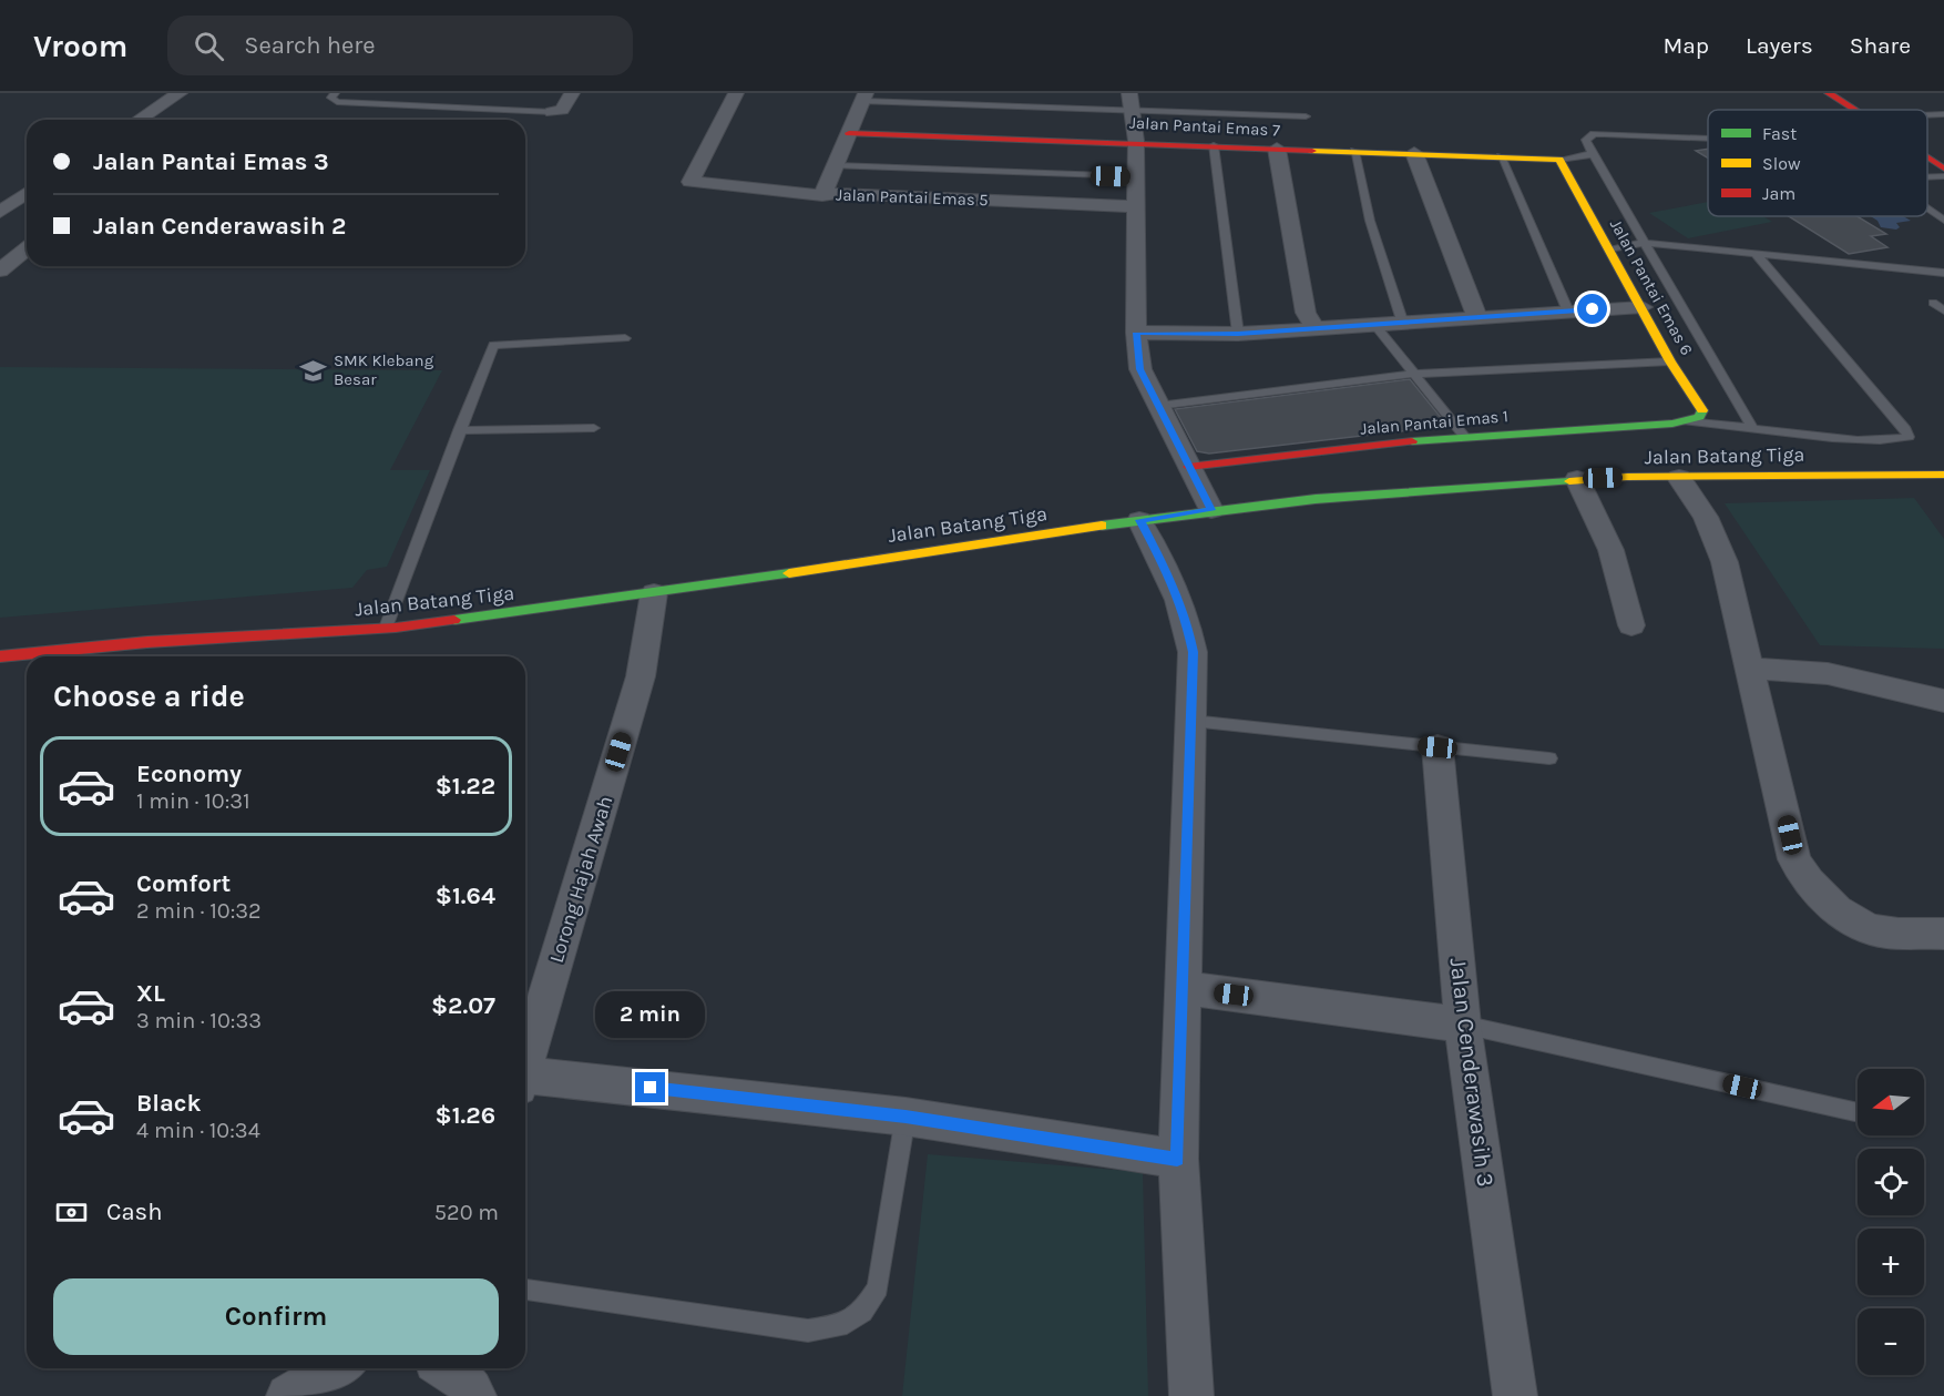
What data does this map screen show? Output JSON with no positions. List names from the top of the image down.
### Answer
{
  "streets": {
    "main road": [
      "Jalan Pantai Emas 7",
      "Jalan Pantai Emas 6",
      "Jalan Pantai Emas 1",
      "Jalan Batang Tiga"
    ],
    "street": ["Jalan Pantai Emas 5", "Lorong Hajah Awah", "Jalan Cenderawasih 3"]
  },
  "crossings": [
    ["Jalan Pantai Emas 7", "Jalan Pantai Emas 6"],
    ["Jalan Pantai Emas 6", "Jalan Pantai Emas 1"],
    ["Jalan Batang Tiga", "Lorong Hajah Awah"]
  ],
  "places": {
    "school or university": ["SMK Klebang Besar"]
  },
  "legend": ["Fast", "Slow", "Jam"],
  "north": "left",
  "page": {
    "header": "Vroom",
    "search": "Search here",
    "nav": ["Map", "Layers", "Share"],
    "banner": ["Jalan Pantai Emas 3", "Jalan Cenderawasih 2"],
    "heading": "Choose a ride",
    "list": [
      {
        "name": "Economy",
        "note": "1 min · 10:31",
        "value": "$1.22"
      },
      {
        "name": "Comfort",
        "note": "2 min · 10:32",
        "value": "$1.64"
      },
      {
        "name": "XL",
        "note": "3 min · 10:33",
        "value": "$2.07"
      },
      {
        "name": "Black",
        "note": "4 min · 10:34",
        "value": "$1.26"
      }
    ],
    "bubble": "2 min",
    "map_buttons": ["+", "−"],
    "pay": ["Cash", "520 m"],
    "buttons": "Confirm"
  }
}
